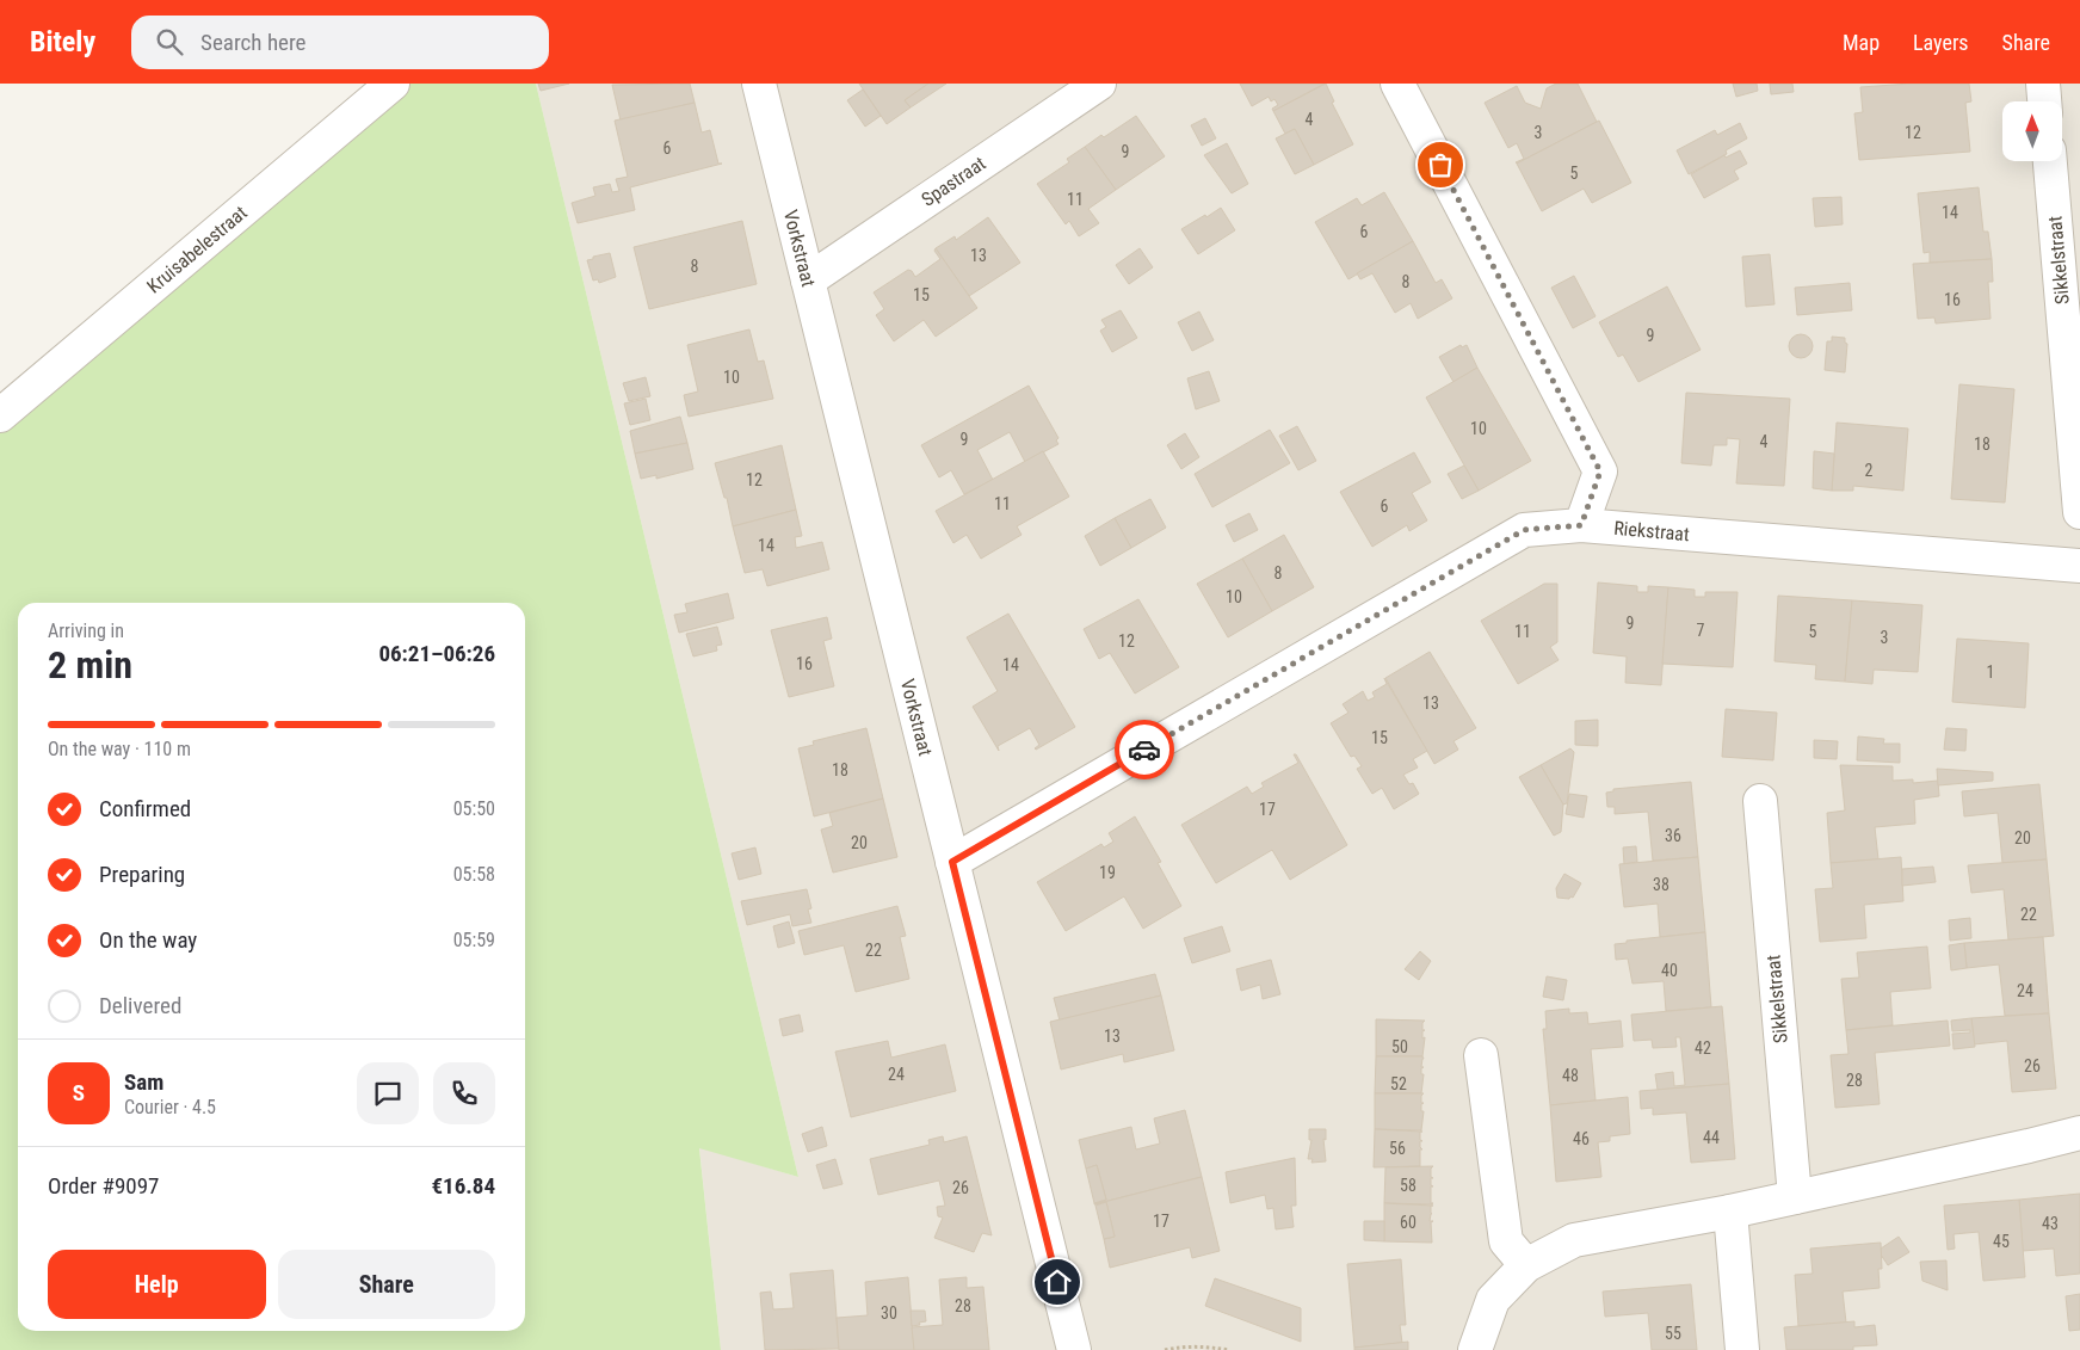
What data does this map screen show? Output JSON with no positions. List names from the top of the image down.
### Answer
{
  "streets": {
    "street": [
      "Spastraat",
      "Vorkstraat",
      "Kruisabelestraat",
      "Sikkelstraat",
      "Riekstraat"
    ]
  },
  "crossings": [
    ["Spastraat", "Vorkstraat"],
    ["Vorkstraat", "Riekstraat"]
  ],
  "house_numbers": [
    "4",
    "3",
    "12",
    "6",
    "9",
    "5",
    "11",
    "14",
    "6",
    "13",
    "8",
    "8",
    "15",
    "16",
    "9",
    "10",
    "10",
    "9",
    "4",
    "18",
    "2",
    "12",
    "11",
    "6",
    "14",
    "8",
    "10",
    "9",
    "7",
    "11",
    "5",
    "3",
    "12",
    "16",
    "14",
    "1",
    "13",
    "15",
    "18",
    "17",
    "36",
    "20",
    "20",
    "19",
    "38",
    "22",
    "22",
    "40",
    "24",
    "13",
    "50",
    "42",
    "26",
    "24",
    "48",
    "28",
    "52",
    "44",
    "46",
    "56",
    "58",
    "26",
    "17",
    "60",
    "43",
    "45",
    "28",
    "30",
    "55"
  ],
  "north": "top",
  "page": {
    "header": "Bitely",
    "search": "Search here",
    "nav": ["Map", "Layers", "Share"],
    "heading": ["2 min", "Arriving in", "06:21–06:26"],
    "panel": [
      "Sam",
      "Courier · 4.5",
      "Order #9097",
      "€16.84"
    ],
    "bar": "On the way · 110 m",
    "list": [
      ["Confirmed", "05:50"],
      ["Preparing", "05:58"],
      ["On the way", "05:59"],
      "Delivered"
    ],
    "round": "S",
    "buttons": ["Help", "Share"]
  }
}
